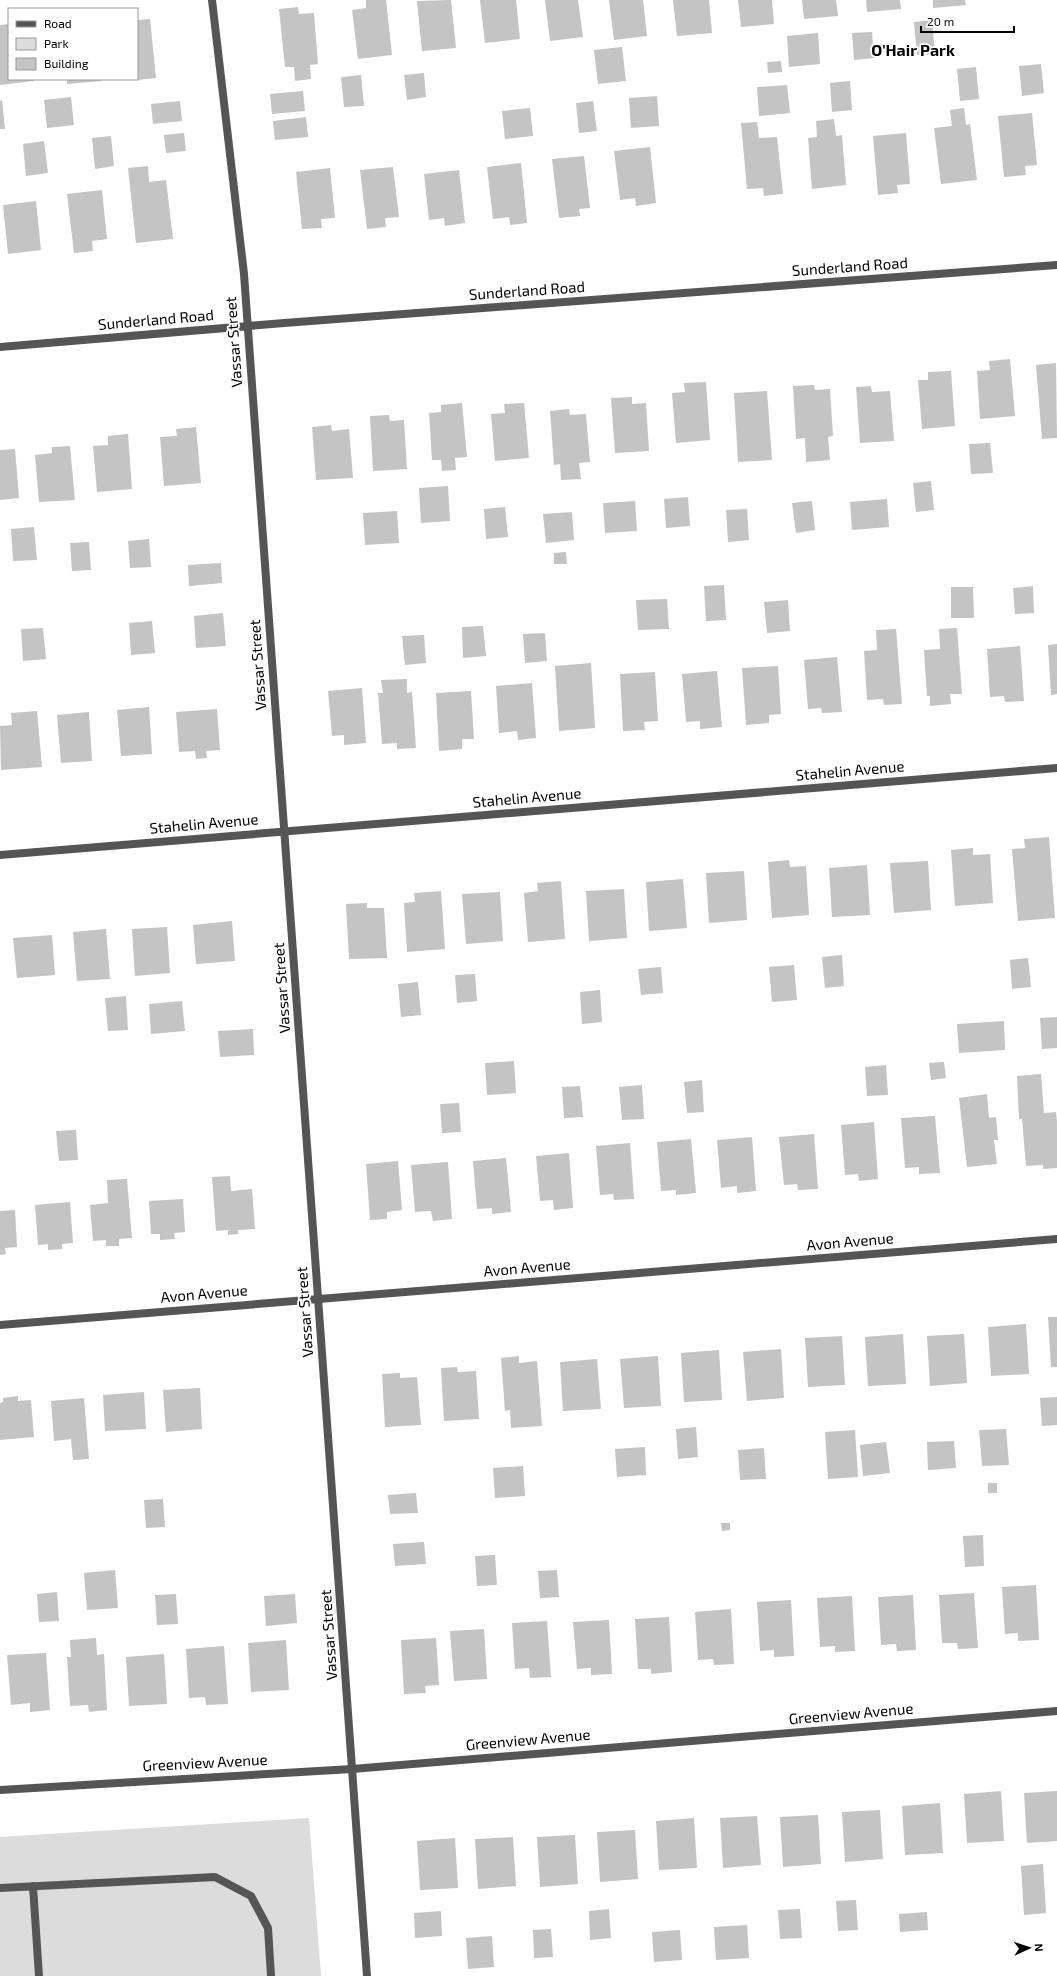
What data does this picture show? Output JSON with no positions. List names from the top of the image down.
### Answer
{
  "streets": {
    "street": [
      "Sunderland Road",
      "Vassar Street",
      "Stahelin Avenue",
      "Avon Avenue",
      "Greenview Avenue"
    ]
  },
  "crossings": [
    ["Sunderland Road", "Vassar Street"],
    ["Vassar Street", "Stahelin Avenue"],
    ["Vassar Street", "Avon Avenue"],
    ["Vassar Street", "Greenview Avenue"]
  ],
  "districts": ["O'Hair Park"],
  "legend": ["Road", "Park", "Building"],
  "scale_bar": "20 m",
  "north": "right"
}
